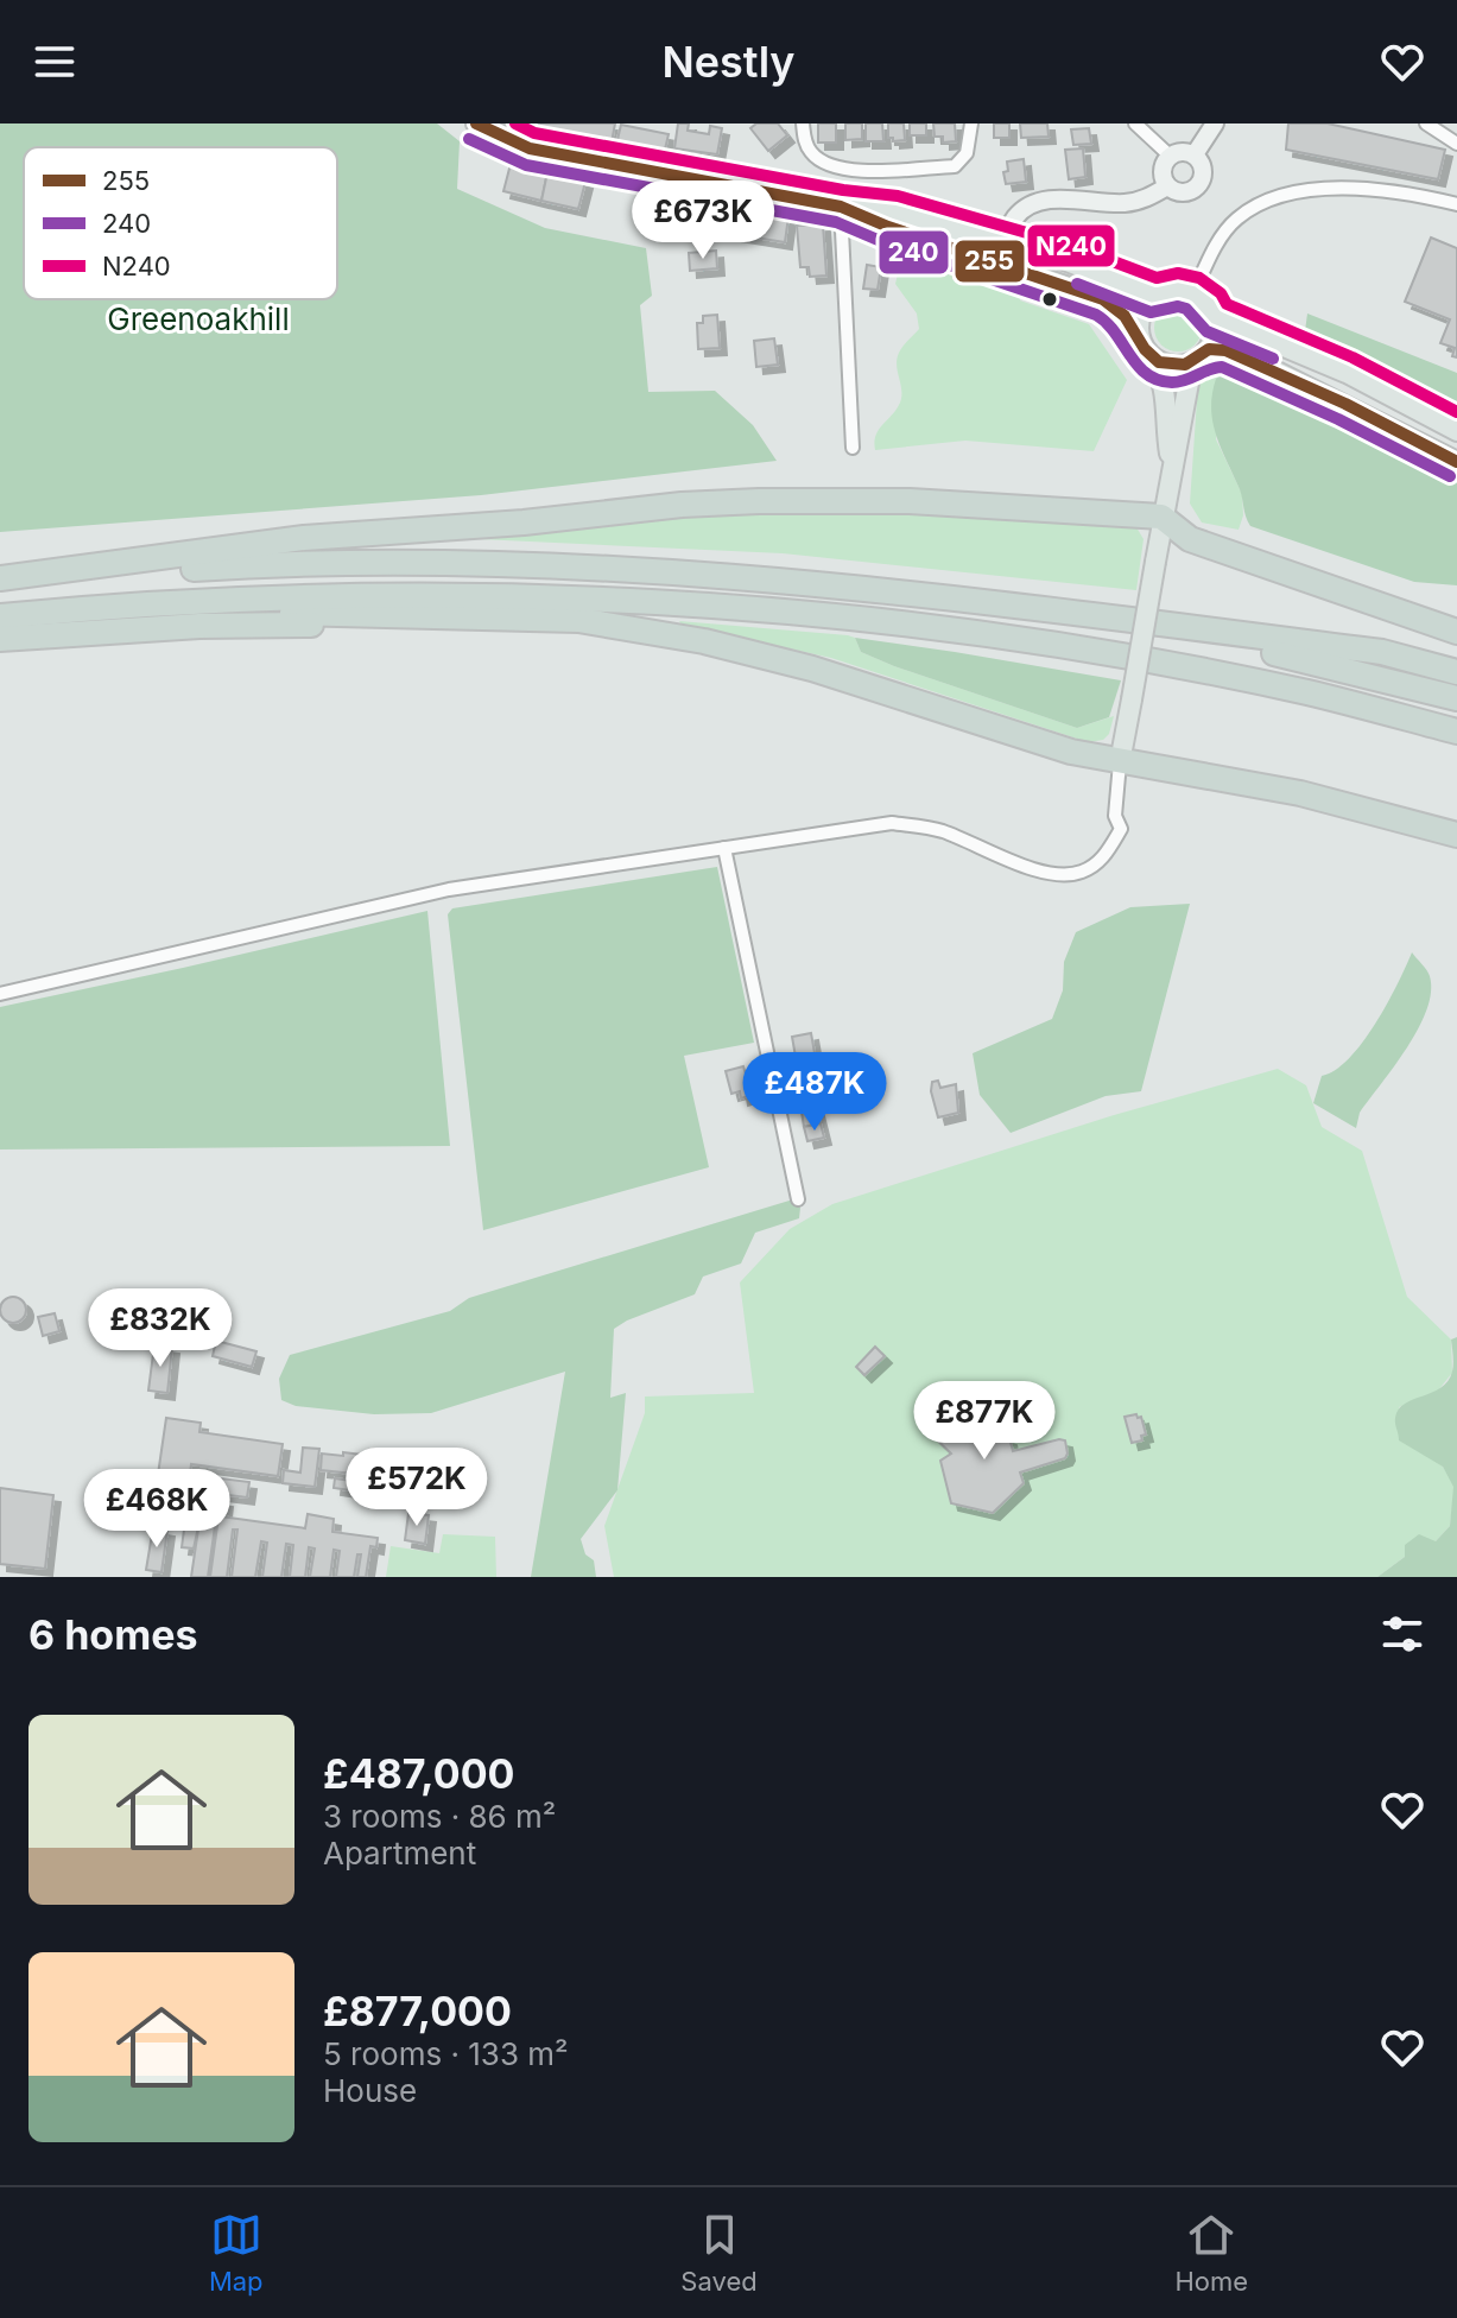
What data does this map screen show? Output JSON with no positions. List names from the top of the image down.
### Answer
{
  "parks": ["Greenoakhill"],
  "lines": ["transit line 255", "transit line N240", "transit line 240"],
  "legend": ["255", "240", "N240"],
  "page": {
    "header": "Nestly",
    "price": [
      "£673K",
      "£487K",
      "£832K",
      "£877K",
      "£572K",
      "£468K"
    ],
    "heading": "6 homes",
    "list": [
      {
        "name": "£487,000",
        "note": "3 rooms · 86 m² · Apartment"
      },
      {
        "name": "£877,000",
        "note": "5 rooms · 133 m² · House"
      }
    ],
    "tabs": ["Map", "Saved", "Home"]
  }
}
